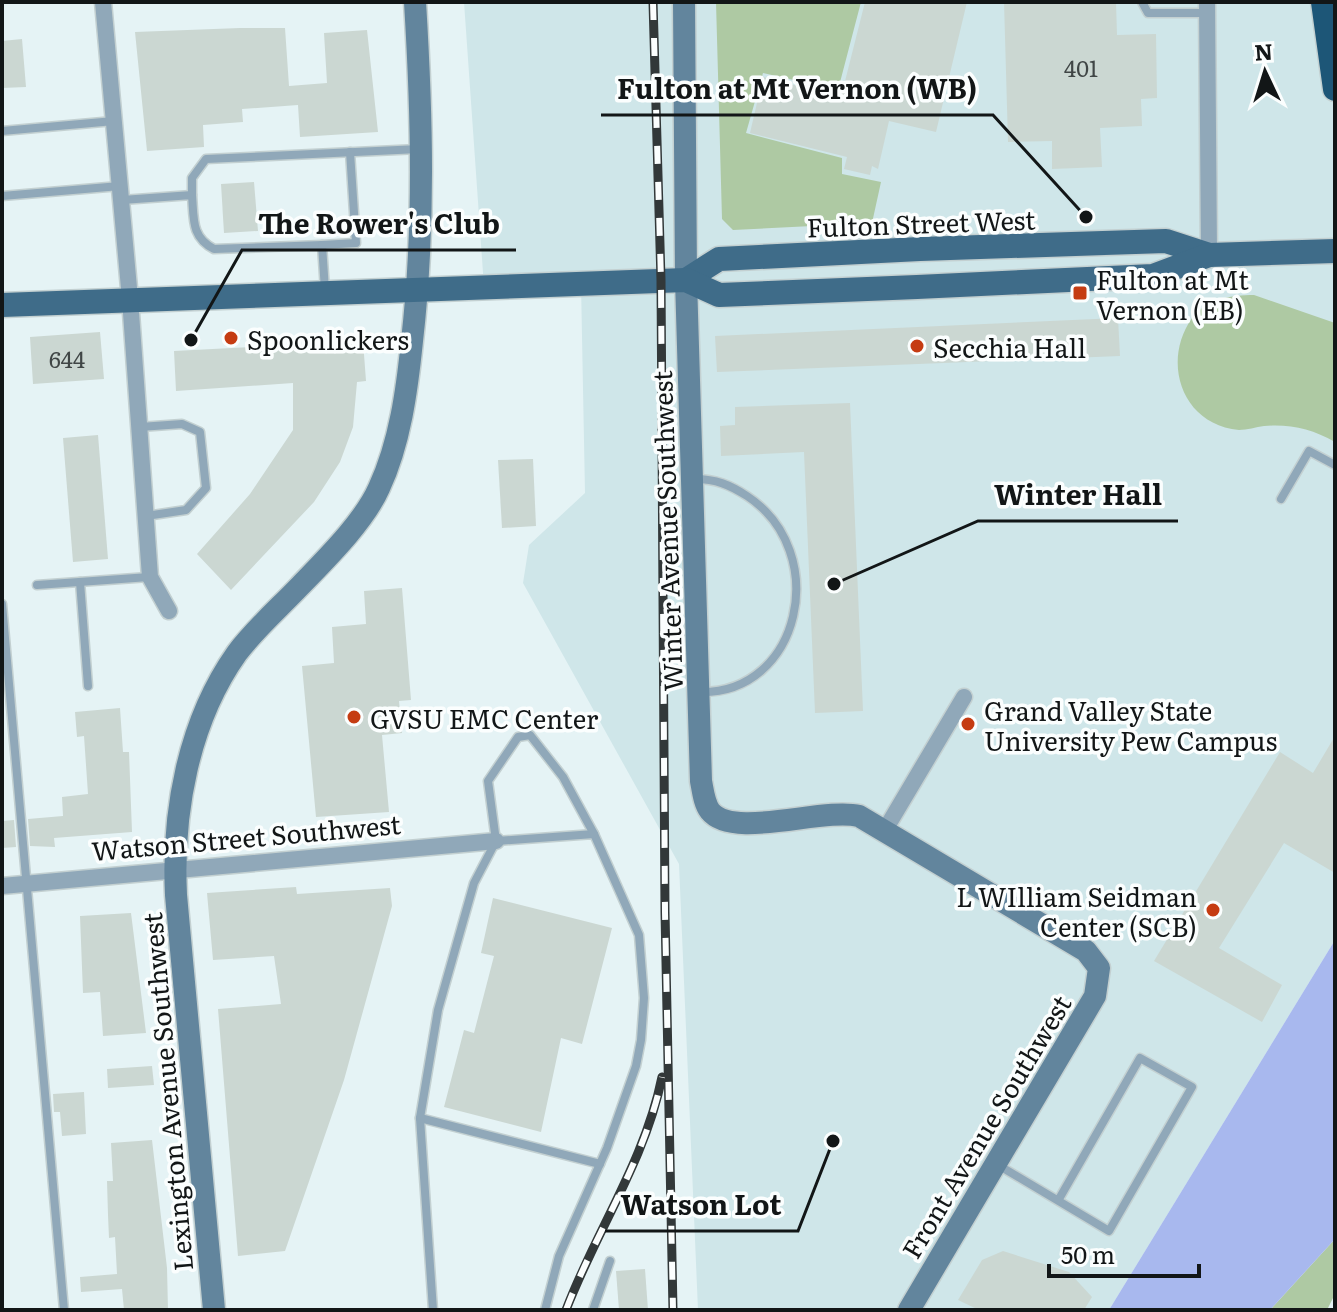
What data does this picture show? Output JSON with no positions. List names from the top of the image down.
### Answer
{
  "streets": {
    "main road": ["Fulton Street West"],
    "street": [
      "Winter Avenue Southwest",
      "Watson Street Southwest",
      "Lexington Avenue Southwest",
      "Front Avenue Southwest"
    ]
  },
  "crossings": [
    ["Fulton Street West", "Winter Avenue Southwest"],
    ["Fulton Street West", "Lexington Avenue Southwest"],
    ["Winter Avenue Southwest", "Front Avenue Southwest"],
    ["Watson Street Southwest", "Lexington Avenue Southwest"]
  ],
  "places": {
    "other": [
      "Fulton at Mt Vernon (WB)",
      "Spoonlickers",
      "The Rower's Club",
      "Secchia Hall",
      "Winter Hall",
      "GVSU EMC Center",
      "Grand Valley State University Pew Campus",
      "L WIlliam Seidman Center (SCB)",
      "Watson Lot"
    ],
    "transit": ["Fulton at Mt Vernon (EB)"]
  },
  "house_numbers": ["401", "644"],
  "scale_bar": "50 m",
  "north": "top"
}
